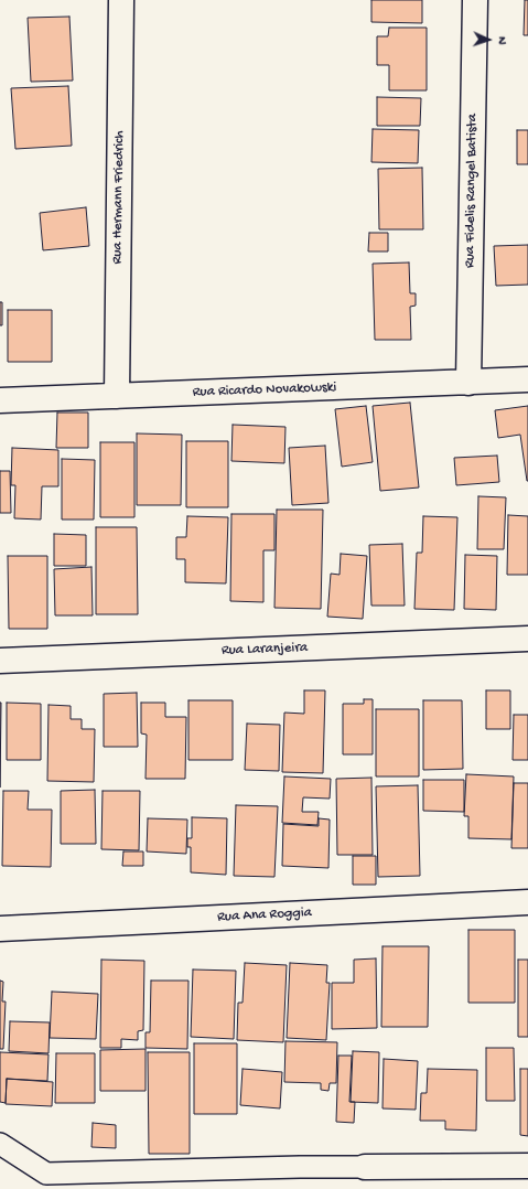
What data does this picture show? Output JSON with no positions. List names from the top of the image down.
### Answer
{
  "streets": {
    "street": [
      "Rua Fidelis Rangel Batista",
      "Rua Hermann Friedrich",
      "Rua Ricardo Novakowski",
      "Rua Laranjeira",
      "Rua Ana Roggia"
    ]
  },
  "crossings": [
    ["Rua Fidelis Rangel Batista", "Rua Ricardo Novakowski"],
    ["Rua Hermann Friedrich", "Rua Ricardo Novakowski"]
  ],
  "north": "right"
}
